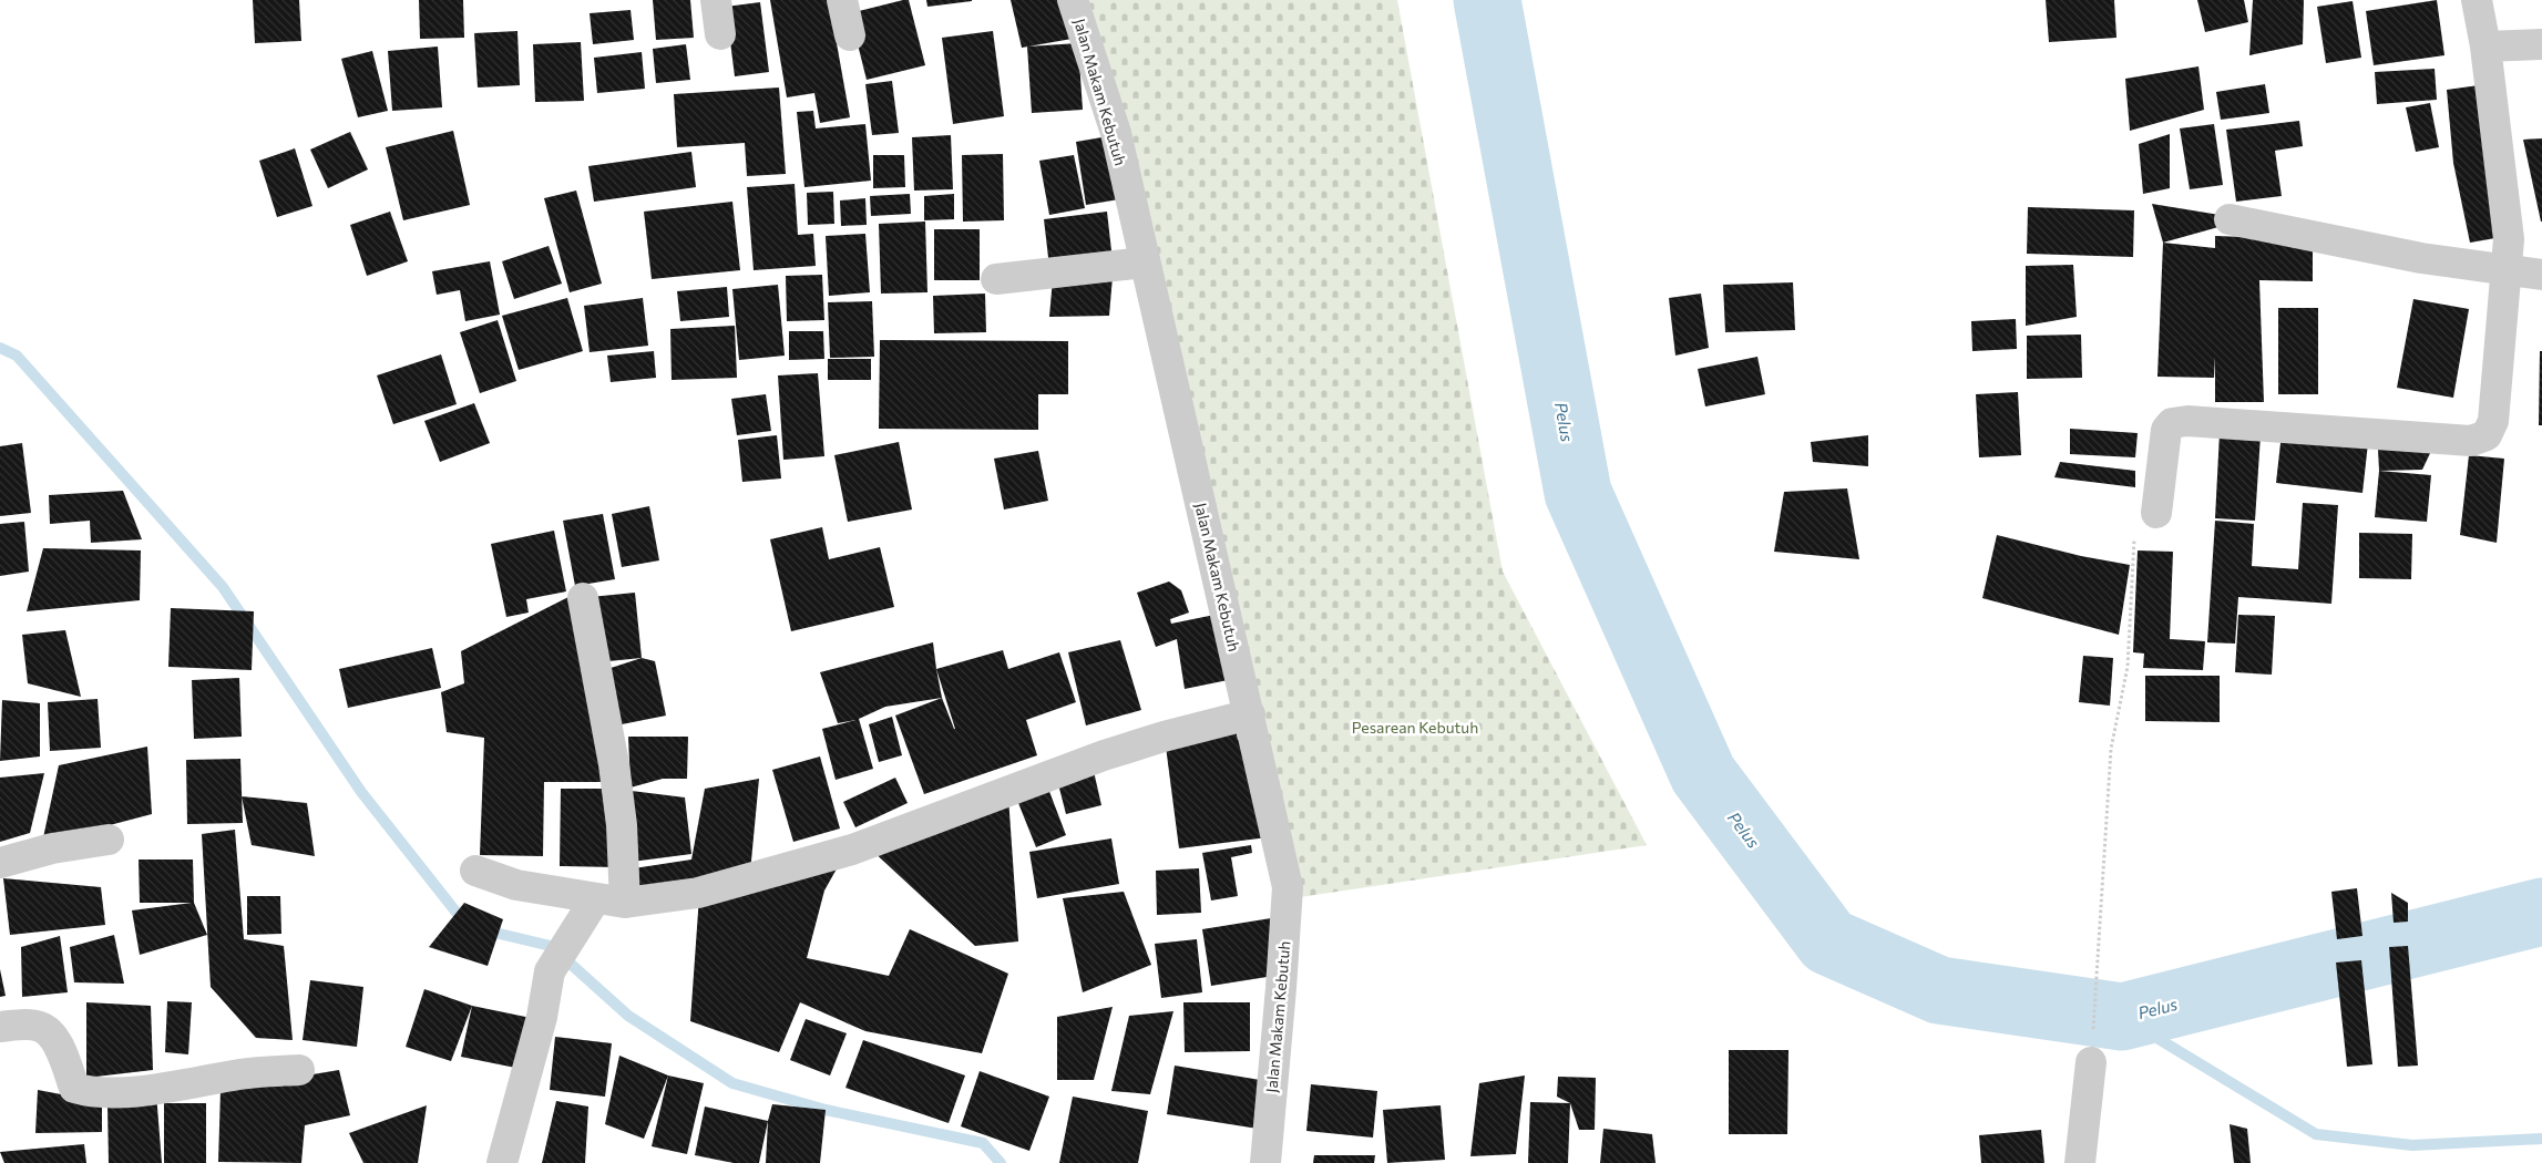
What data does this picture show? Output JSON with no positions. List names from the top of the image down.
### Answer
{
  "streets": {
    "street": ["Jalan Makam Kebutuh"]
  },
  "water": ["Pelus"],
  "parks": ["Pesarean Kebutuh"]
}
